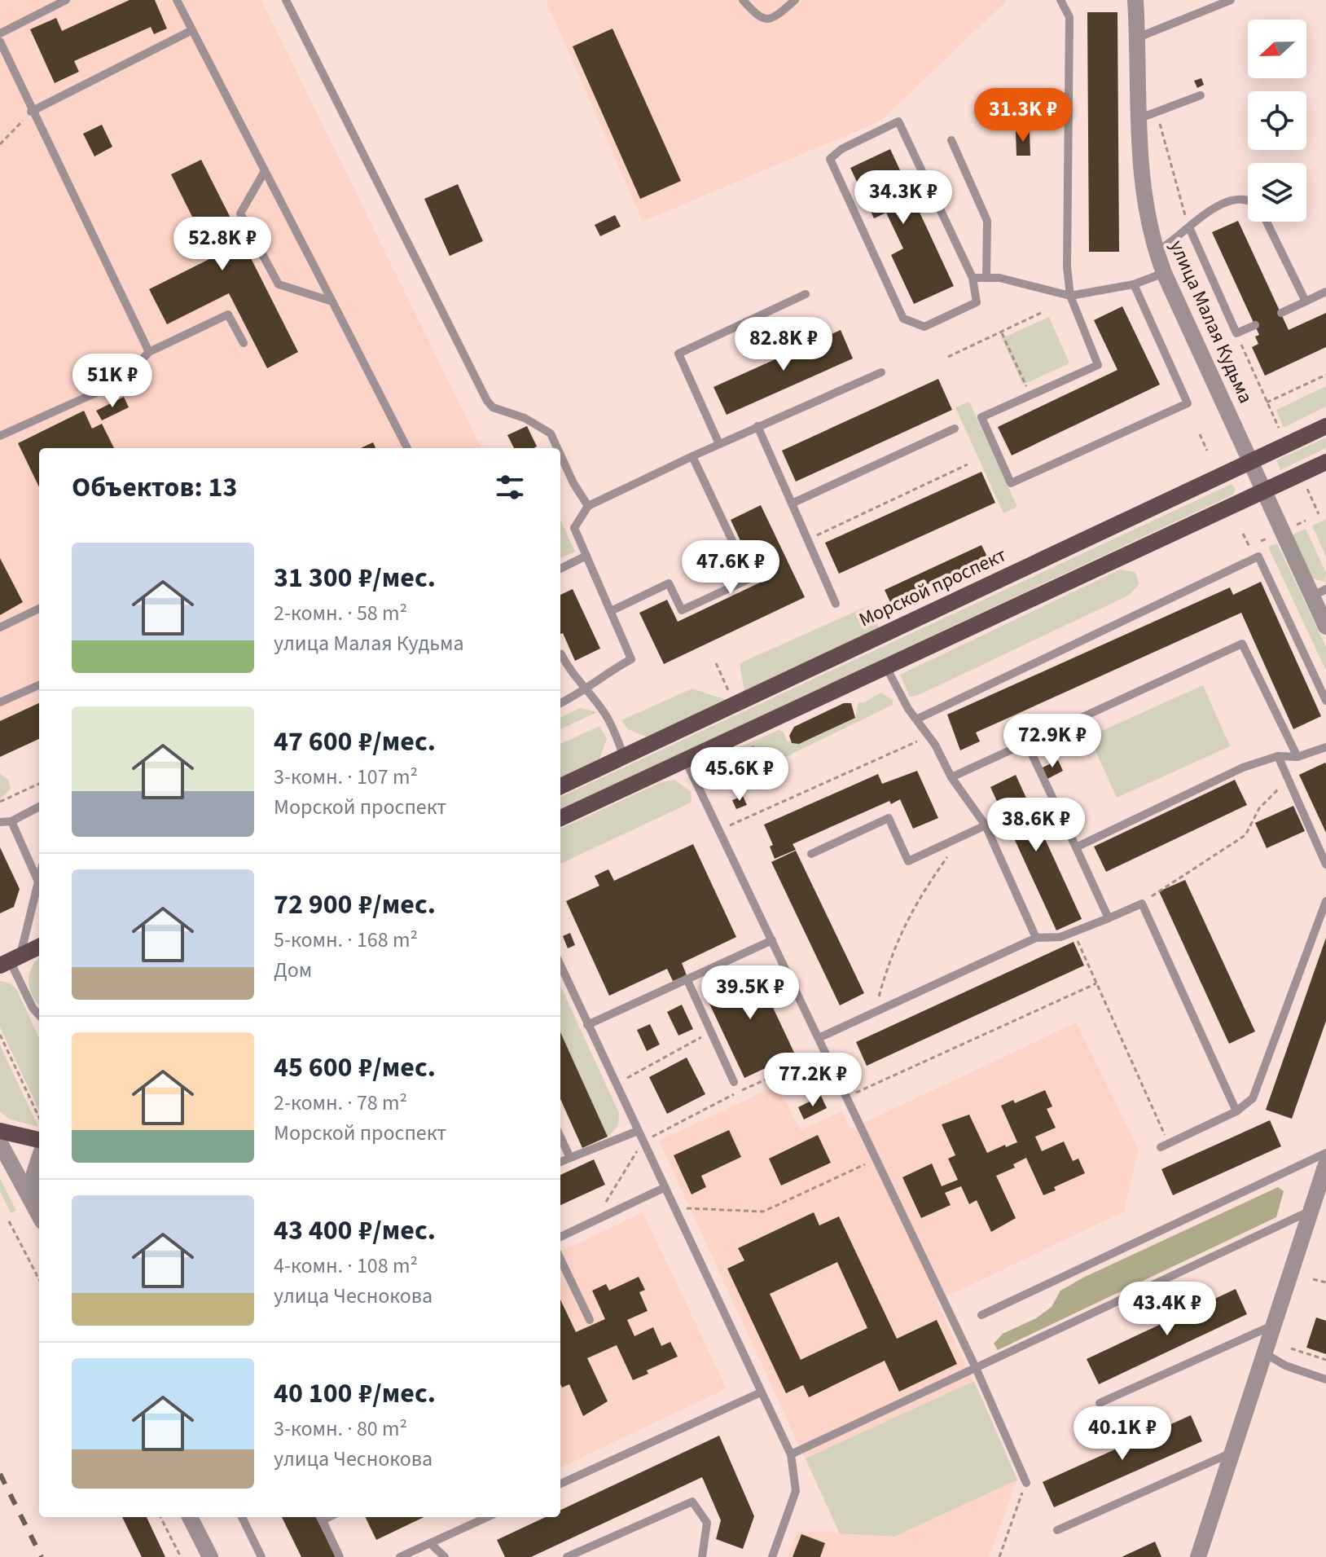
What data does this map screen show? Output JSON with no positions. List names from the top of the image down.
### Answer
{
  "streets": {
    "main road": ["Морской проспект"],
    "street": ["улица Малая Кудьма"]
  },
  "crossings": [
    ["улица Малая Кудьма", "Морской проспект"]
  ],
  "north": "left",
  "page": {
    "price": [
      "31.3K ₽",
      "34.3K ₽",
      "52.8K ₽",
      "82.8K ₽",
      "51K ₽",
      "47.6K ₽",
      "72.9K ₽",
      "45.6K ₽",
      "38.6K ₽",
      "39.5K ₽",
      "77.2K ₽",
      "43.4K ₽",
      "40.1K ₽"
    ],
    "heading": "Объектов: 13",
    "list": [
      {
        "name": "31 300 ₽/мес.",
        "note": "2-комн. · 58 m² · улица Малая Кудьма"
      },
      {
        "name": "47 600 ₽/мес.",
        "note": "3-комн. · 107 m² · Морской проспект"
      },
      {
        "name": "72 900 ₽/мес.",
        "note": "5-комн. · 168 m² · Дом"
      },
      {
        "name": "45 600 ₽/мес.",
        "note": "2-комн. · 78 m² · Морской проспект"
      },
      {
        "name": "43 400 ₽/мес.",
        "note": "4-комн. · 108 m² · улица Чеснокова"
      },
      {
        "name": "40 100 ₽/мес.",
        "note": "3-комн. · 80 m² · улица Чеснокова"
      }
    ]
  }
}
